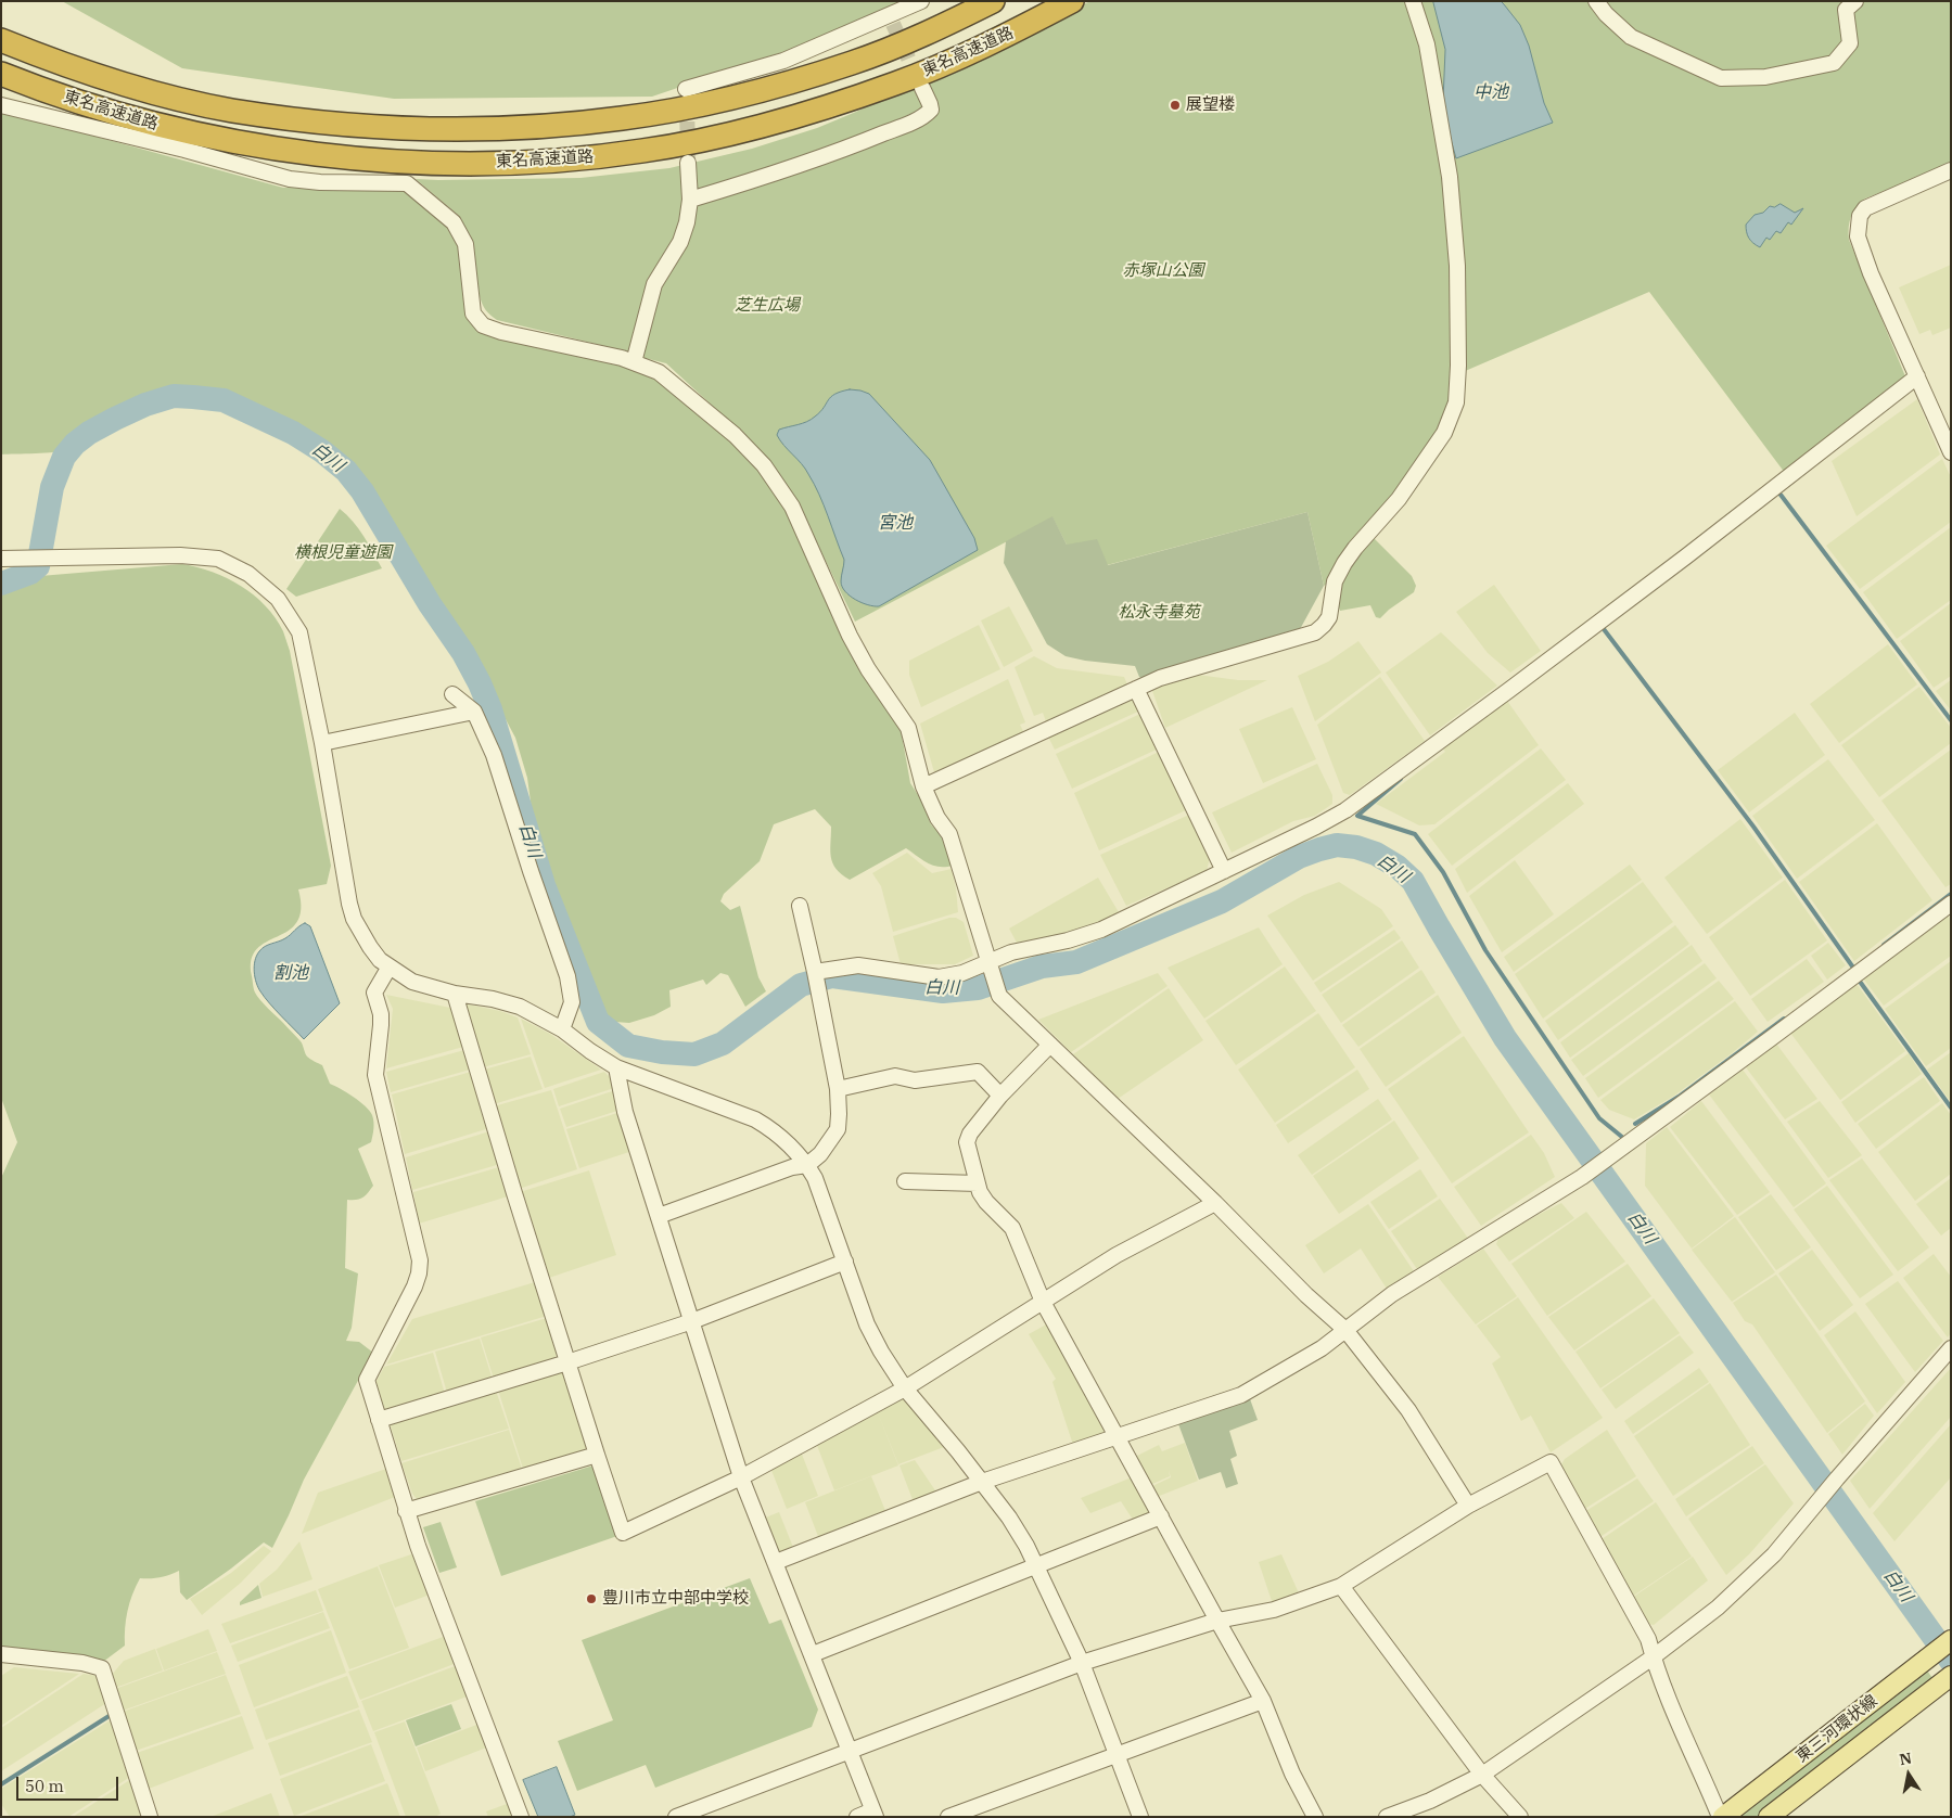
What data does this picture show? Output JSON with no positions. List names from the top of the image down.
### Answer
{
  "streets": {
    "highway": ["東名高速道路"],
    "main road": ["東三河環状線"]
  },
  "water": [
    "中池",
    "白川",
    "宮池",
    "割池"
  ],
  "parks": [
    "赤塚山公園",
    "芝生広場",
    "横根児童遊園",
    "松永寺墓苑"
  ],
  "places": ["展望楼", "豊川市立中部中学校"],
  "scale_bar": "50 m",
  "north": "top"
}
